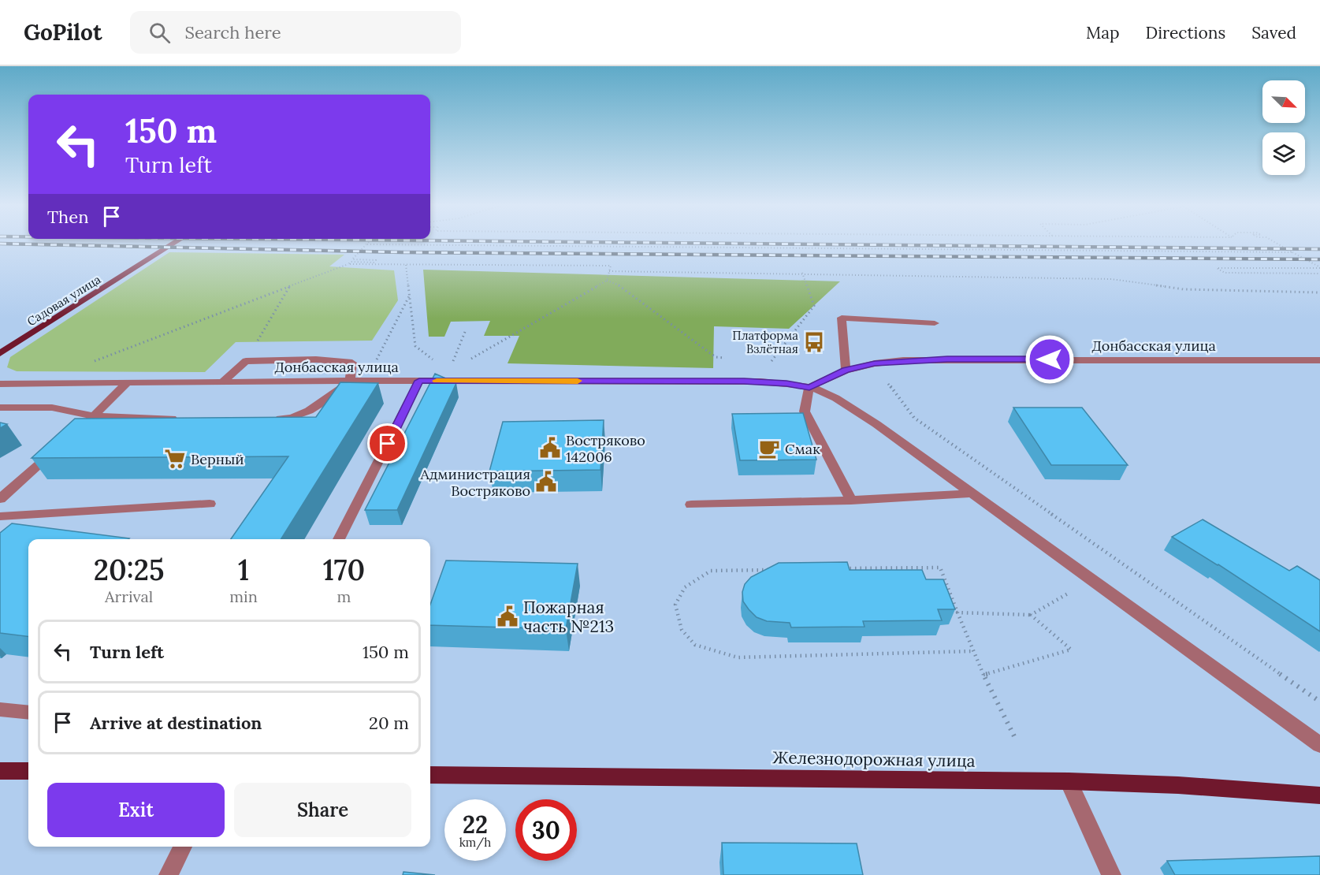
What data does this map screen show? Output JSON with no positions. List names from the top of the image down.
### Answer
{
  "streets": {
    "main road": ["Садовая улица", "Железнодорожная улица"],
    "street": ["Донбасская улица"]
  },
  "places": {
    "bus stop": ["Платформа Взлётная"],
    "public building": ["Востряково 142006", "Администрация Востряково", "Пожарная часть №213"],
    "cafe": ["Смак"],
    "supermarket": ["Верный"]
  },
  "north": "bottom right",
  "page": {
    "header": "GoPilot",
    "search": "Search here",
    "nav": ["Map", "Directions", "Saved"],
    "turn": ["150 m", "Turn left"],
    "then": "Then",
    "eta": [
      "20:25",
      "Arrival",
      "1",
      "min",
      "170",
      "m"
    ],
    "list": [
      {
        "name": "Turn left",
        "value": "150 m"
      },
      {
        "name": "Arrive at destination",
        "value": "20 m"
      }
    ],
    "buttons": ["Exit", "Share"],
    "speed": "22 km/h",
    "limit": "30"
  }
}
